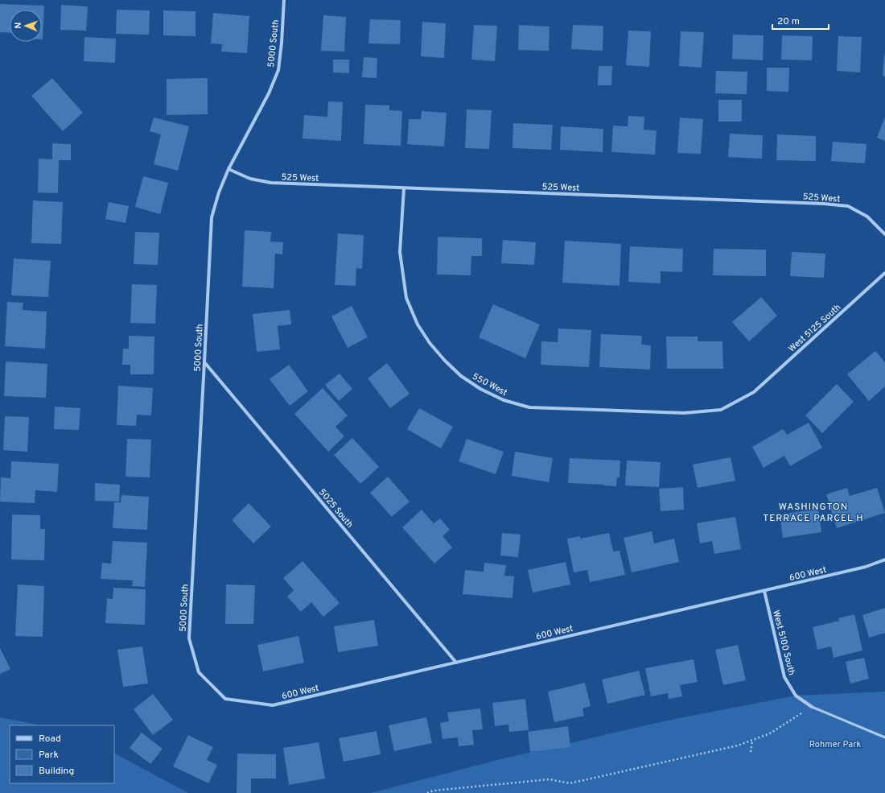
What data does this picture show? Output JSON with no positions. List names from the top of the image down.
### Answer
{
  "streets": {
    "street": [
      "5000 South",
      "525 West",
      "West 5125 South",
      "550 West",
      "5025 South",
      "600 West",
      "West 5100 South"
    ]
  },
  "crossings": [
    ["5000 South", "525 West"],
    ["5000 South", "5025 South"],
    ["5000 South", "600 West"],
    ["525 West", "550 West"],
    ["West 5125 South", "550 West"],
    ["5025 South", "600 West"],
    ["600 West", "West 5100 South"]
  ],
  "districts": ["WASHINGTON TERRACE PARCEL H"],
  "parks": ["Rohmer Park"],
  "legend": ["Road", "Park", "Building"],
  "scale_bar": "20 m",
  "north": "left"
}
